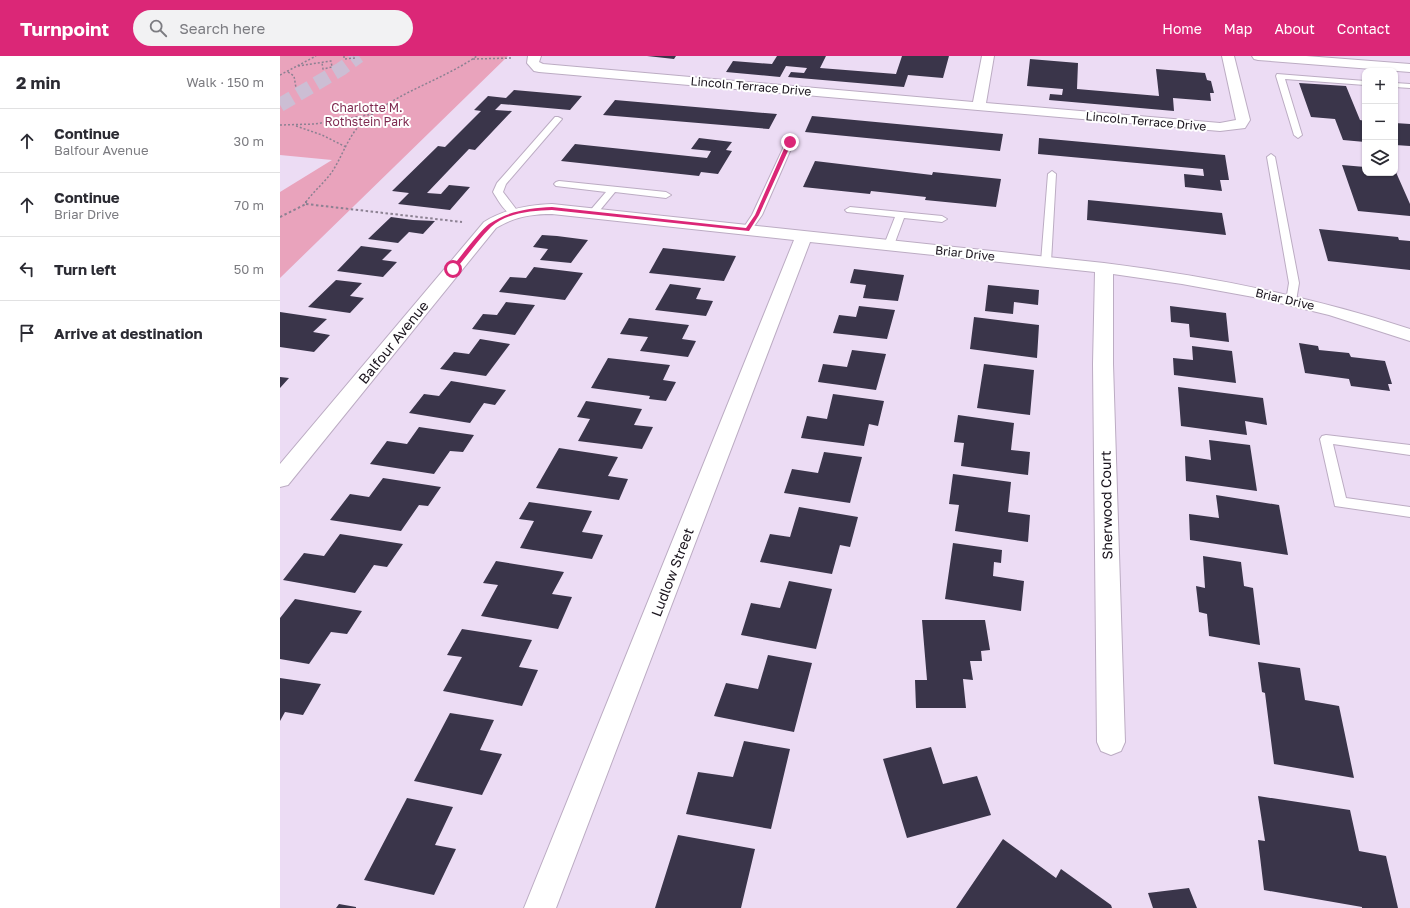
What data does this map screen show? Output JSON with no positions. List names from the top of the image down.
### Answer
{
  "streets": {
    "street": [
      "Lincoln Terrace Drive",
      "Briar Drive",
      "Balfour Avenue",
      "Sherwood Court",
      "Ludlow Street"
    ]
  },
  "crossings": [
    ["Briar Drive", "Balfour Avenue"],
    ["Briar Drive", "Sherwood Court"],
    ["Briar Drive", "Ludlow Street"]
  ],
  "parks": ["Charlotte M. Rothstein Park"],
  "page": {
    "header": "Turnpoint",
    "search": "Search here",
    "nav": [
      "Home",
      "Map",
      "About",
      "Contact"
    ],
    "heading": ["2 min", "Walk · 150 m"],
    "map_buttons": ["+", "−"],
    "list": [
      ["Continue", "Balfour Avenue", "30 m"],
      ["Continue", "Briar Drive", "70 m"],
      ["Turn left", "50 m"],
      "Arrive at destination"
    ]
  }
}
